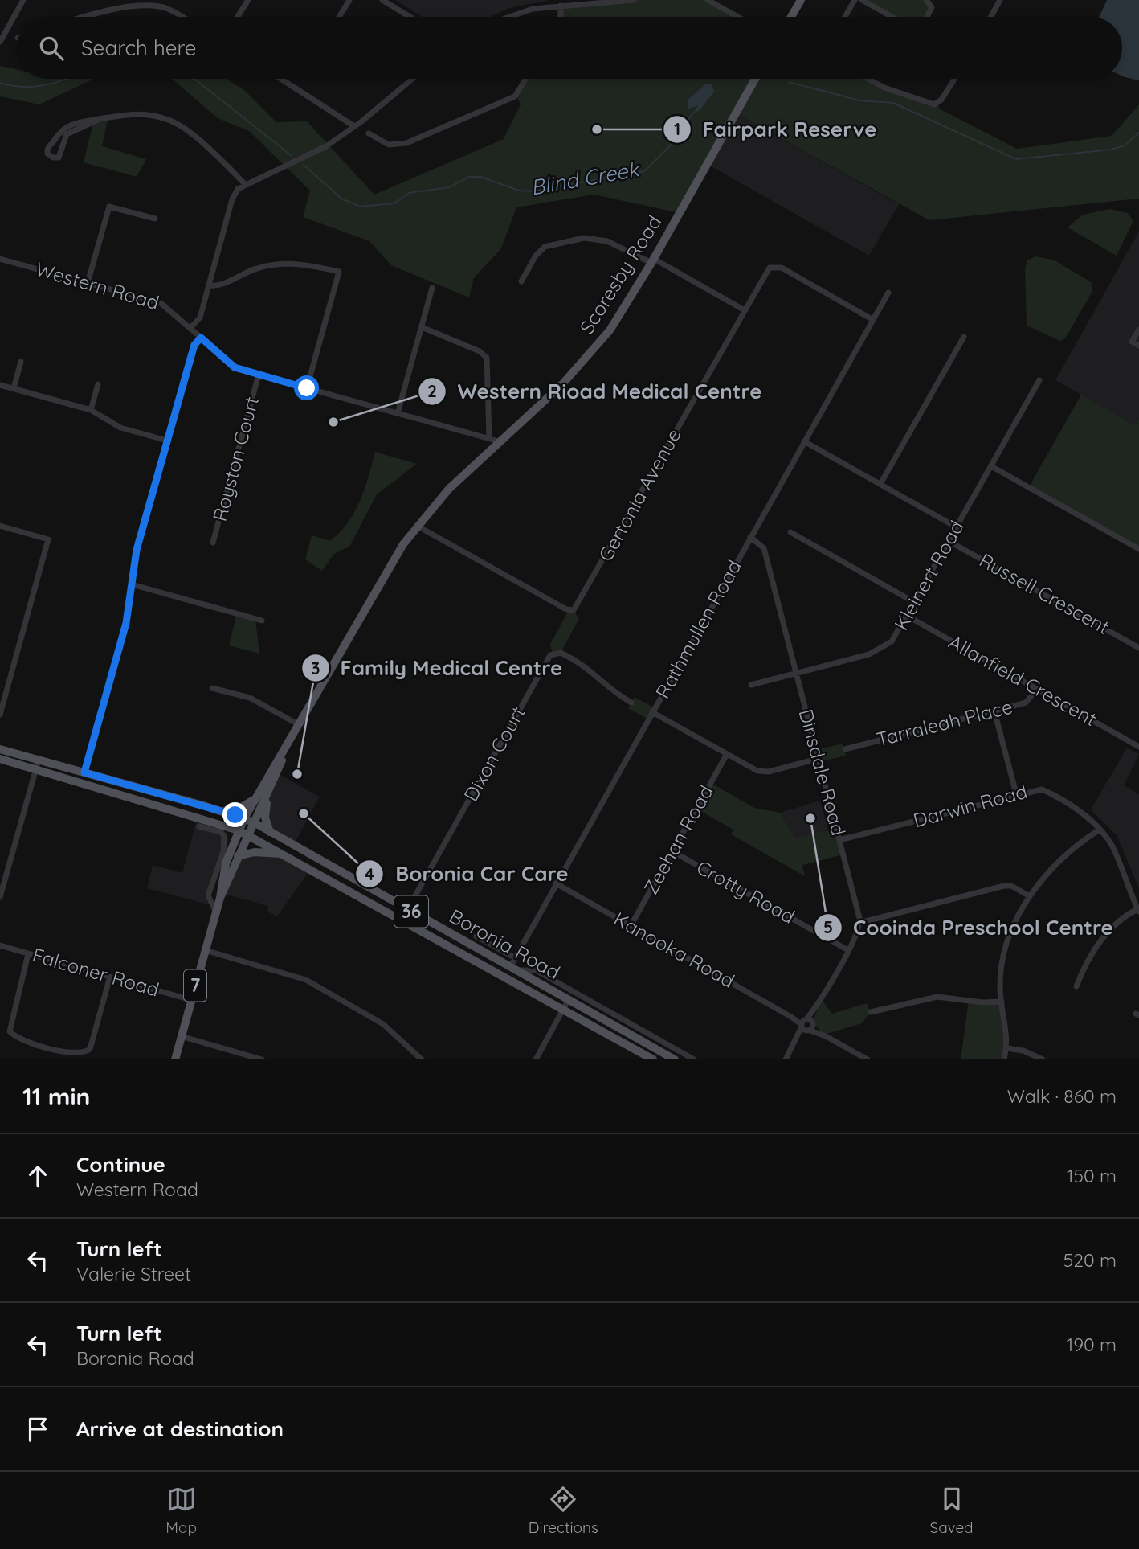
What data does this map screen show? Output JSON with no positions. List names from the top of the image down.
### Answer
{
  "streets": {
    "main road": [
      "Scoresby Road",
      "36",
      "Boronia Road",
      "7"
    ],
    "street": [
      "Western Road",
      "Royston Court",
      "Gertonia Avenue",
      "Kleinert Road",
      "Russell Crescent",
      "Rathmullen Road",
      "Allanfield Crescent",
      "Tarraleah Place",
      "Dixon Court",
      "Dinsdale Road",
      "Darwin Road",
      "Zeehan Road",
      "Crotty Road",
      "Kanooka Road",
      "Falconer Road"
    ]
  },
  "crossings": [
    ["Scoresby Road", "Western Road"],
    ["Scoresby Road", "Gertonia Avenue"],
    ["Scoresby Road", "Boronia Road"],
    ["Scoresby Road", "Falconer Road"],
    ["Western Road", "Royston Court"],
    ["Gertonia Avenue", "Rathmullen Road"],
    ["Kleinert Road", "Russell Crescent"],
    ["Kleinert Road", "Allanfield Crescent"],
    ["Kleinert Road", "Dinsdale Road"],
    ["Rathmullen Road", "Dinsdale Road"],
    ["Rathmullen Road", "Boronia Road"],
    ["Rathmullen Road", "Kanooka Road"],
    ["Allanfield Crescent", "Tarraleah Place"],
    ["Dixon Court", "Boronia Road"],
    ["Dinsdale Road", "Darwin Road"],
    ["Zeehan Road", "Crotty Road"],
    ["Zeehan Road", "Kanooka Road"]
  ],
  "water": ["Blind Creek"],
  "places": [
    "Fairpark Reserve",
    "Western Rioad Medical Centre",
    "Family Medical Centre",
    "Boronia Car Care",
    "Cooinda Preschool Centre"
  ],
  "page": {
    "search": "Search here",
    "heading": ["11 min", "Walk · 860 m"],
    "list": [
      ["Continue", "Western Road", "150 m"],
      ["Turn left", "Valerie Street", "520 m"],
      ["Turn left", "Boronia Road", "190 m"],
      "Arrive at destination"
    ],
    "nav": ["Map", "Directions", "Saved"]
  }
}
